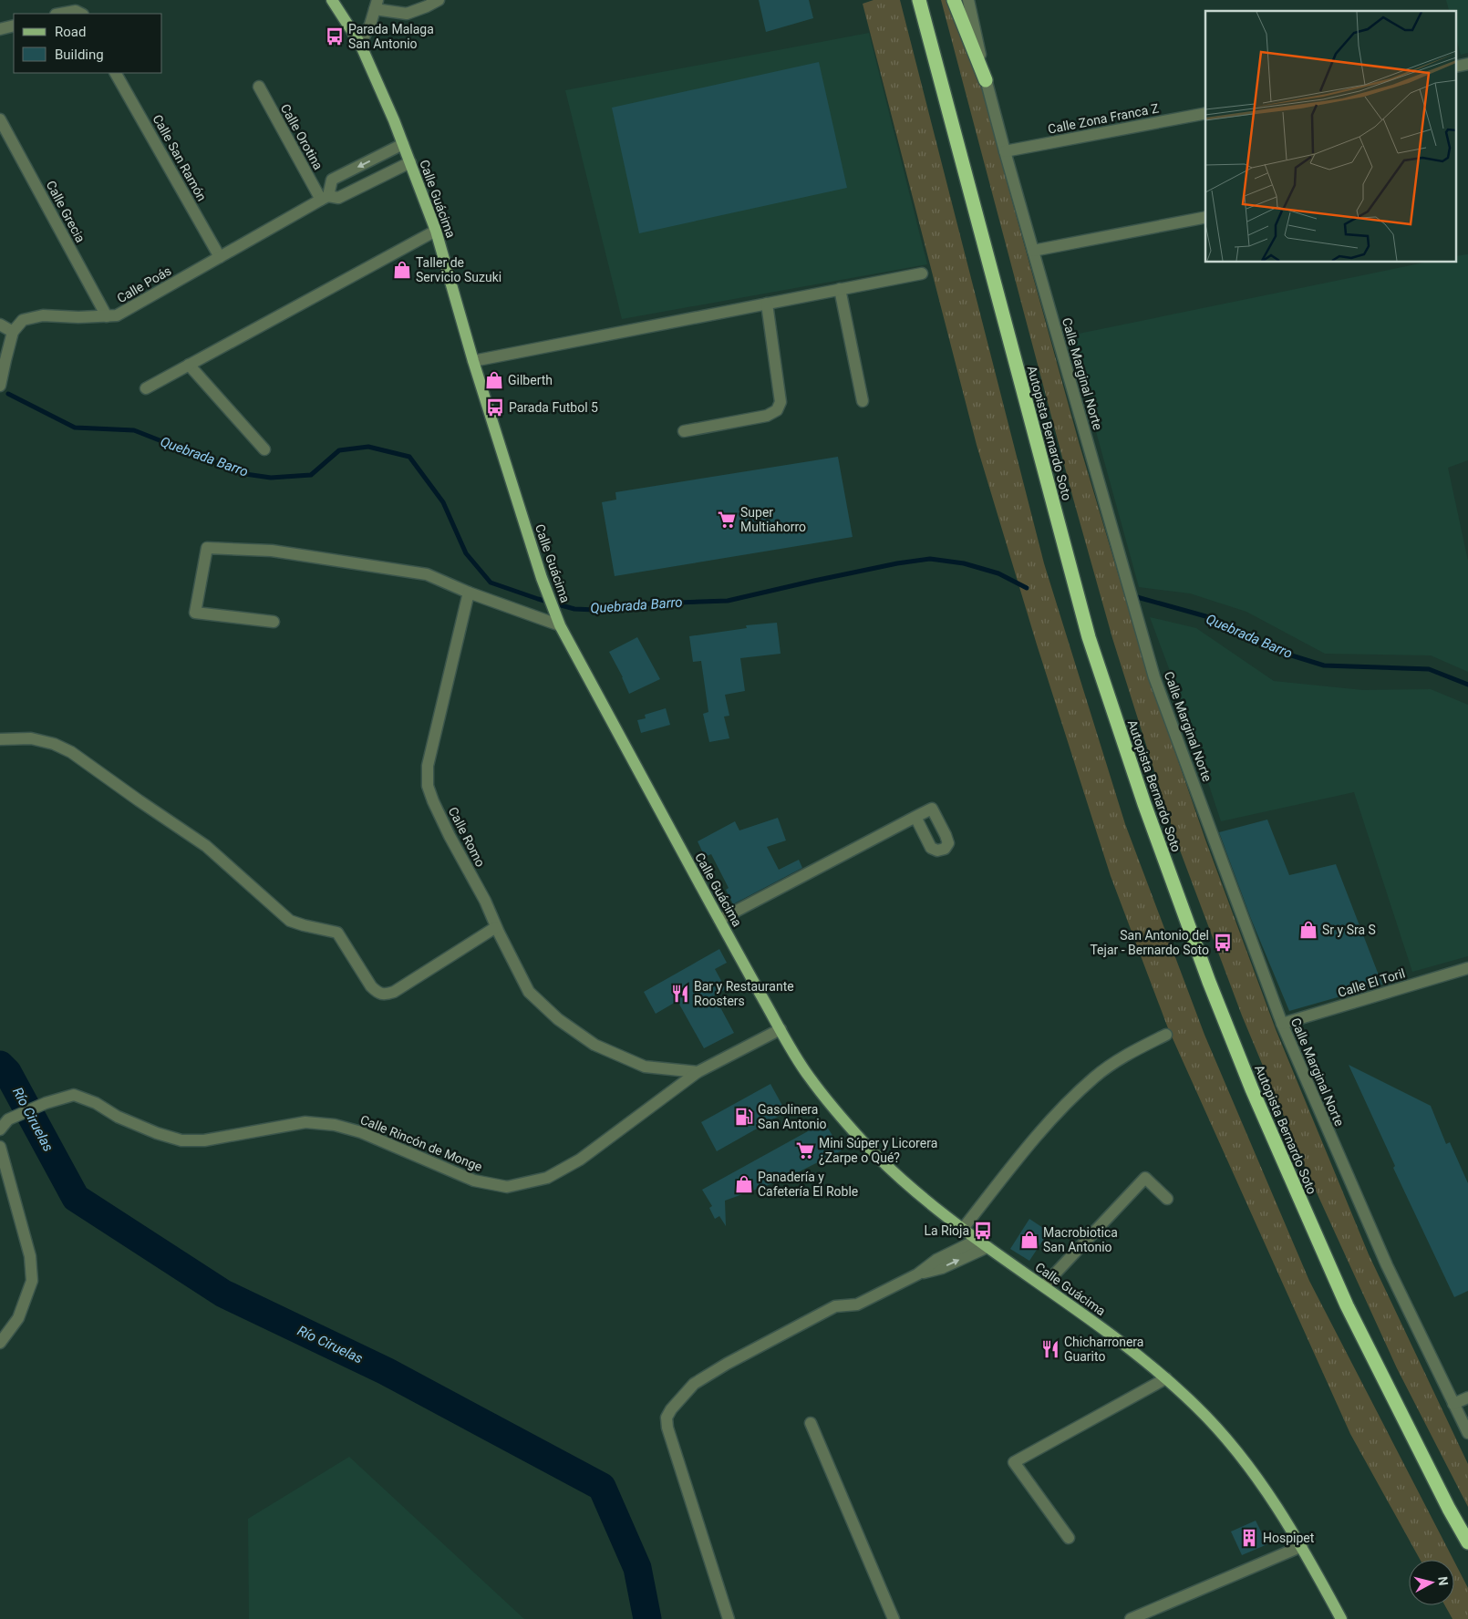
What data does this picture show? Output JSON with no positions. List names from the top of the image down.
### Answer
{
  "streets": {
    "highway": ["Autopista Bernardo Soto"],
    "main road": ["Calle Guácima"],
    "street": [
      "Calle Zona Franca Z",
      "Calle Orotina",
      "Calle San Ramón",
      "Calle Grecia",
      "Calle Poás",
      "Calle Marginal Norte",
      "Calle Romo",
      "Calle El Toril",
      "Calle Rincón de Monge"
    ]
  },
  "crossings": [
    ["Calle Zona Franca Z", "Calle Marginal Norte"],
    ["Calle Orotina", "Calle Poás"],
    ["Calle San Ramón", "Calle Poás"],
    ["Calle Guácima", "Calle Poás"],
    ["Calle Guácima", "Calle Rincón de Monge"],
    ["Calle Grecia", "Calle Poás"],
    ["Calle Marginal Norte", "Calle El Toril"],
    ["Calle Romo", "Calle Rincón de Monge"]
  ],
  "water": ["Quebrada Barro", "Río Ciruelas"],
  "places": {
    "bus stop": [
      "Parada Malaga San Antonio",
      "Parada Futbol 5",
      "San Antonio del Tejar - Bernardo Soto",
      "La Rioja"
    ],
    "shop": [
      "Taller de Servicio Suzuki",
      "Gilberth",
      "Sr y Sra S",
      "Panadería y Cafetería El Roble",
      "Macrobiotica San Antonio"
    ],
    "supermarket": ["Super Multiahorro", "Mini Súper y Licorera ¿Zarpe o Qué?"],
    "restaurant": ["Bar y Restaurante Roosters", "Chicharronera Guarito"],
    "fuel station": ["Gasolinera San Antonio"],
    "building": ["Hospipet"]
  },
  "legend": ["Road", "Building"],
  "north": "right"
}
